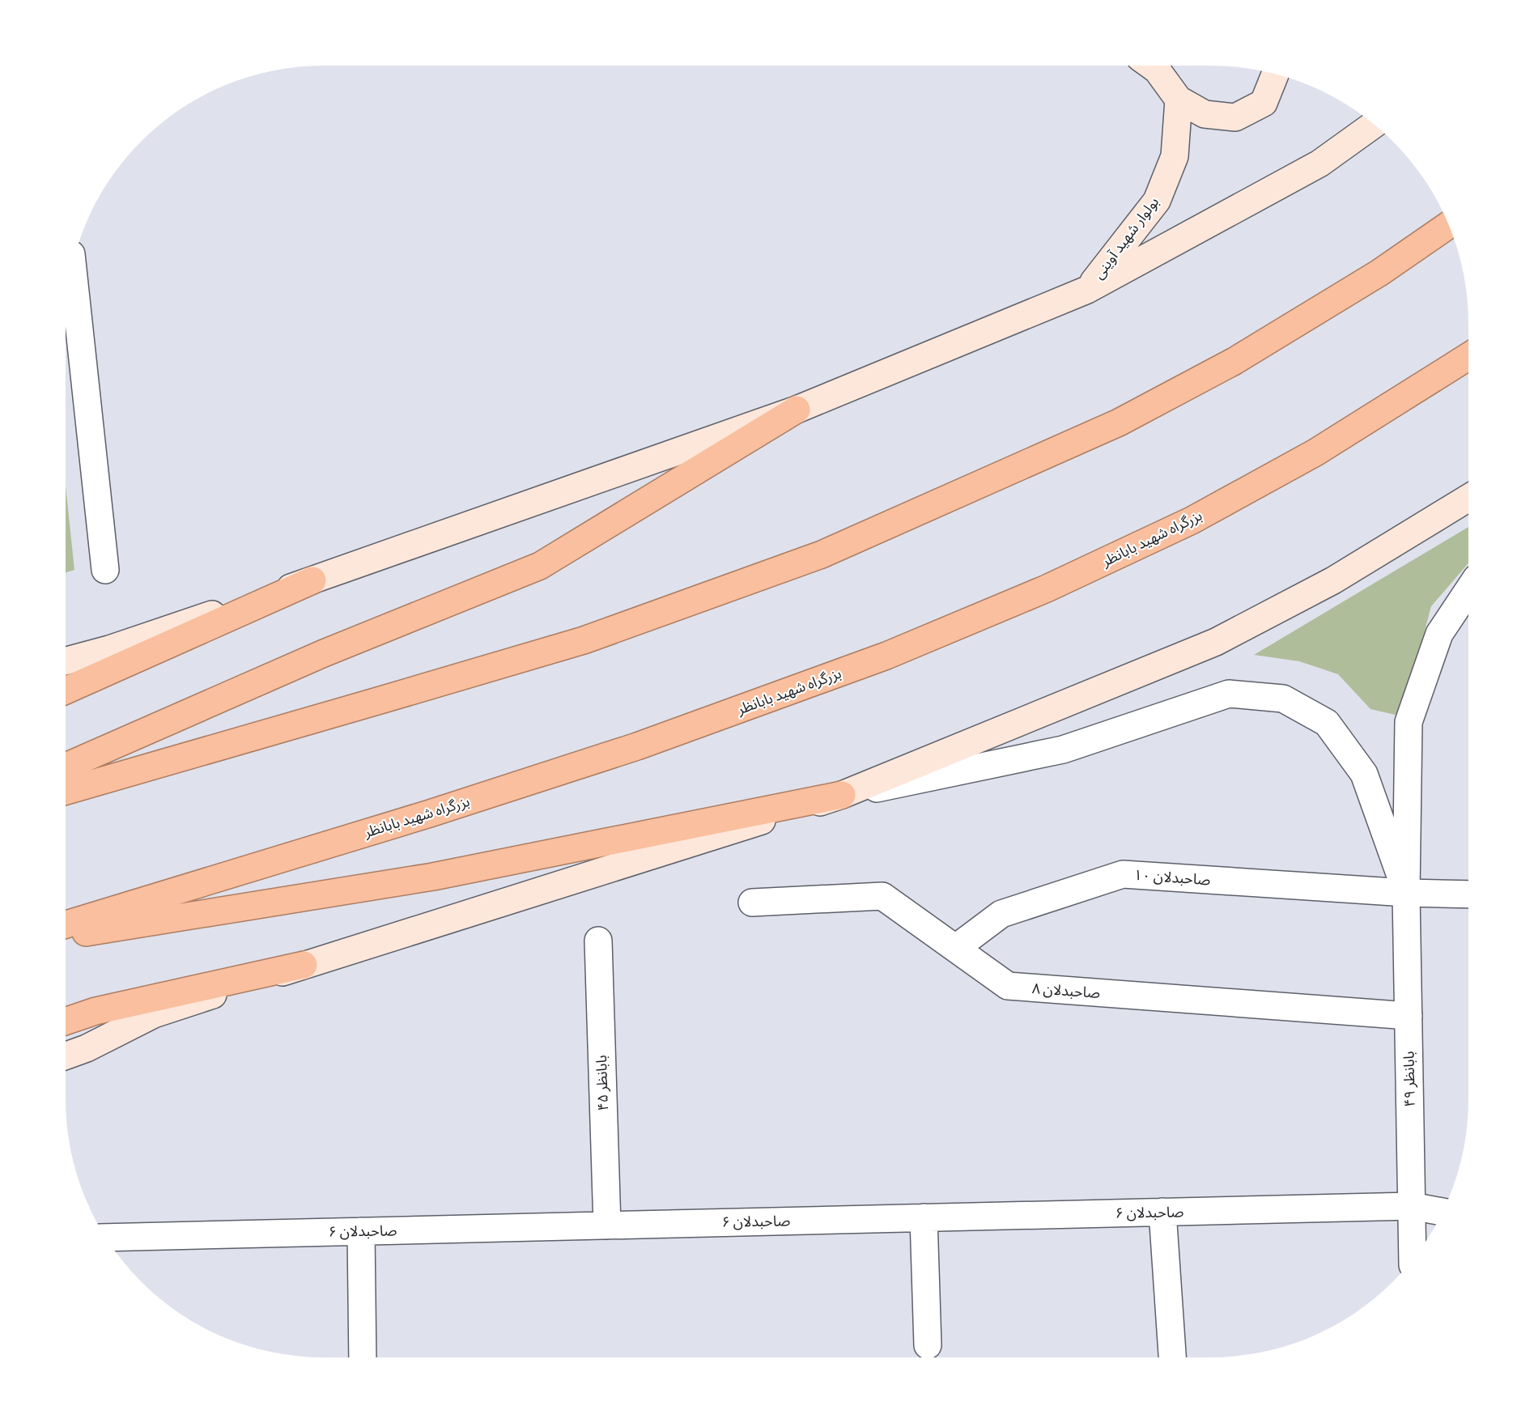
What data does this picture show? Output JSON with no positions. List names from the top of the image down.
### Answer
{
  "streets": {
    "highway": ["بزرگراه شهید بابانظر"],
    "main road": ["بولوار شهید آوینی"],
    "street": [
      "صاحبدلان ۱۰",
      "صاحبدلان ۸",
      "بابانظر ۴۹",
      "بابانظر ۴۵",
      "صاحبدلان ۶"
    ]
  },
  "crossings": [
    ["صاحبدلان ۱۰", "صاحبدلان ۸"],
    ["صاحبدلان ۱۰", "بابانظر ۴۹"],
    ["صاحبدلان ۸", "بابانظر ۴۹"],
    ["بابانظر ۴۹", "صاحبدلان ۶"],
    ["بابانظر ۴۵", "صاحبدلان ۶"]
  ]
}
